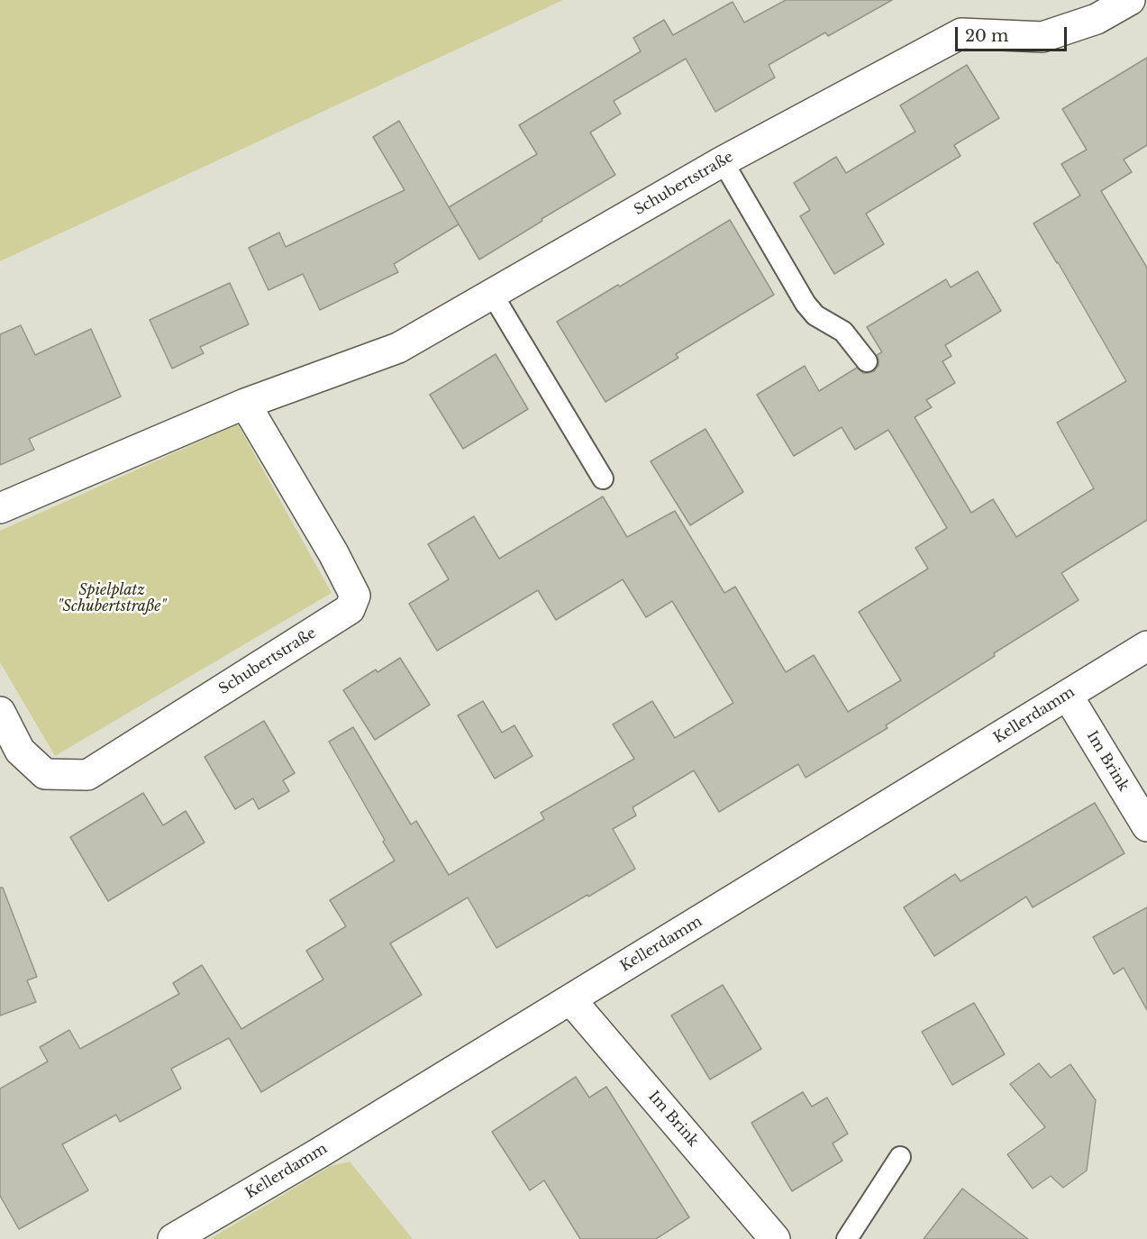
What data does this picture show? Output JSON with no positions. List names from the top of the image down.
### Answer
{
  "streets": {
    "street": ["Schubertstraße", "Kellerdamm", "Im Brink"]
  },
  "crossings": [
    ["Kellerdamm", "Im Brink"]
  ],
  "parks": ["Spielplatz \"Schubertstraße\""],
  "scale_bar": "20 m"
}
